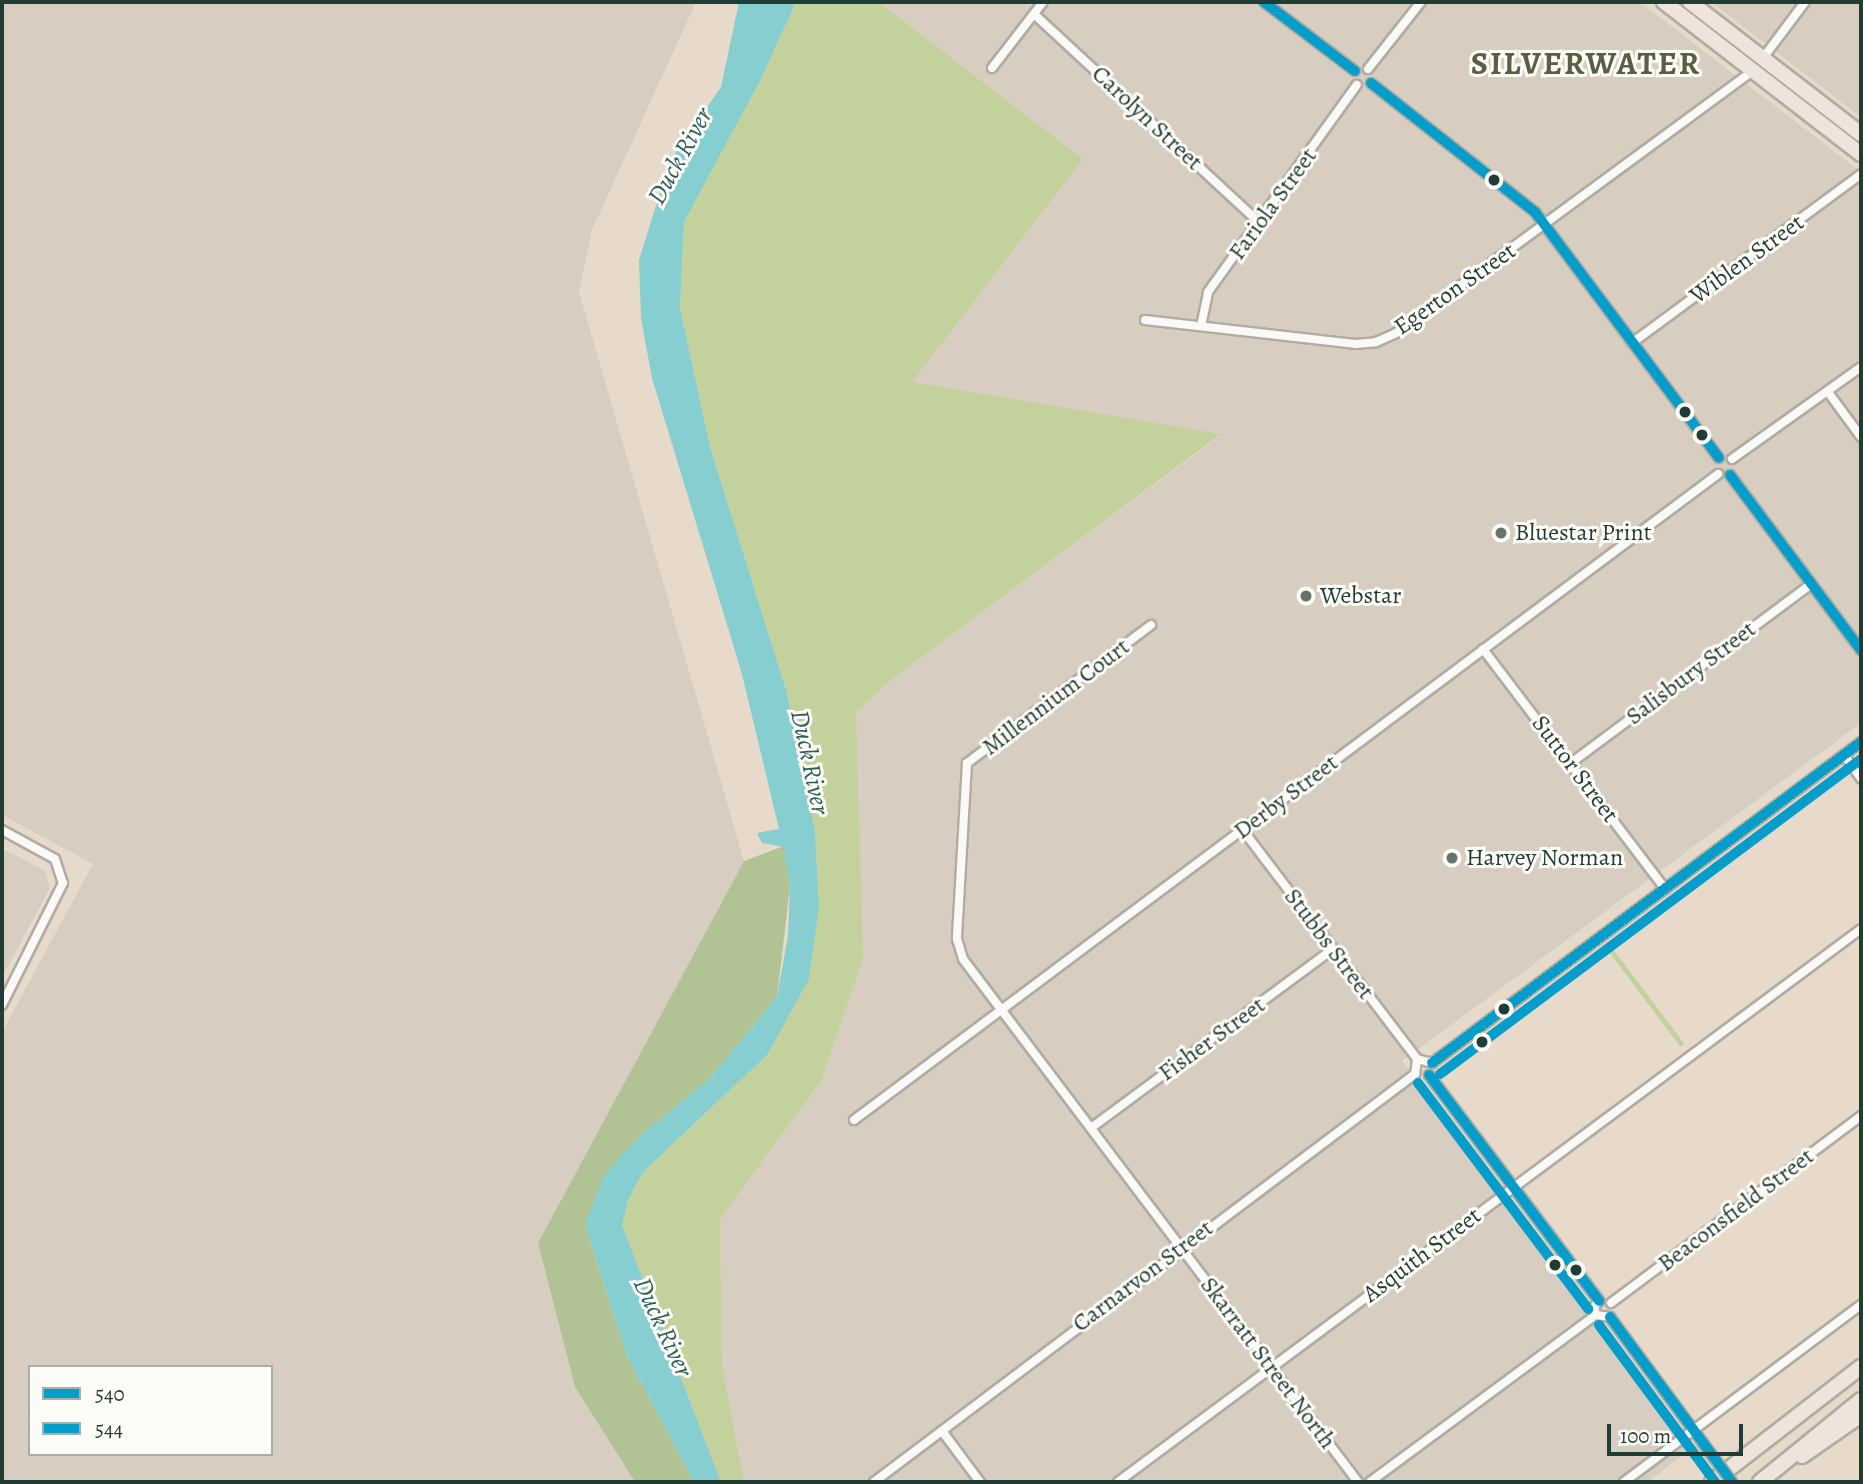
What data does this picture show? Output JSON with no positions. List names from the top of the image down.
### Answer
{
  "streets": {
    "street": [
      "Carolyn Street",
      "Fariola Street",
      "Wiblen Street",
      "Egerton Street",
      "Salisbury Street",
      "Millennium Court",
      "Suttor Street",
      "Derby Street",
      "Stubbs Street",
      "Fisher Street",
      "Beaconsfield Street",
      "Asquith Street",
      "Carnarvon Street",
      "Skarratt Street North"
    ]
  },
  "crossings": [
    ["Carolyn Street", "Fariola Street"],
    ["Fariola Street", "Egerton Street"],
    ["Salisbury Street", "Suttor Street"],
    ["Millennium Court", "Derby Street"],
    ["Millennium Court", "Skarratt Street North"],
    ["Suttor Street", "Derby Street"],
    ["Derby Street", "Stubbs Street"],
    ["Derby Street", "Skarratt Street North"],
    ["Stubbs Street", "Fisher Street"],
    ["Fisher Street", "Skarratt Street North"],
    ["Asquith Street", "Skarratt Street North"],
    ["Carnarvon Street", "Skarratt Street North"]
  ],
  "districts": ["SILVERWATER"],
  "water": ["Duck River"],
  "places": ["Bluestar Print", "Webstar", "Harvey Norman"],
  "lines": ["transit line 540", "transit line 544"],
  "legend": ["540", "544"],
  "scale_bar": "100 m"
}
